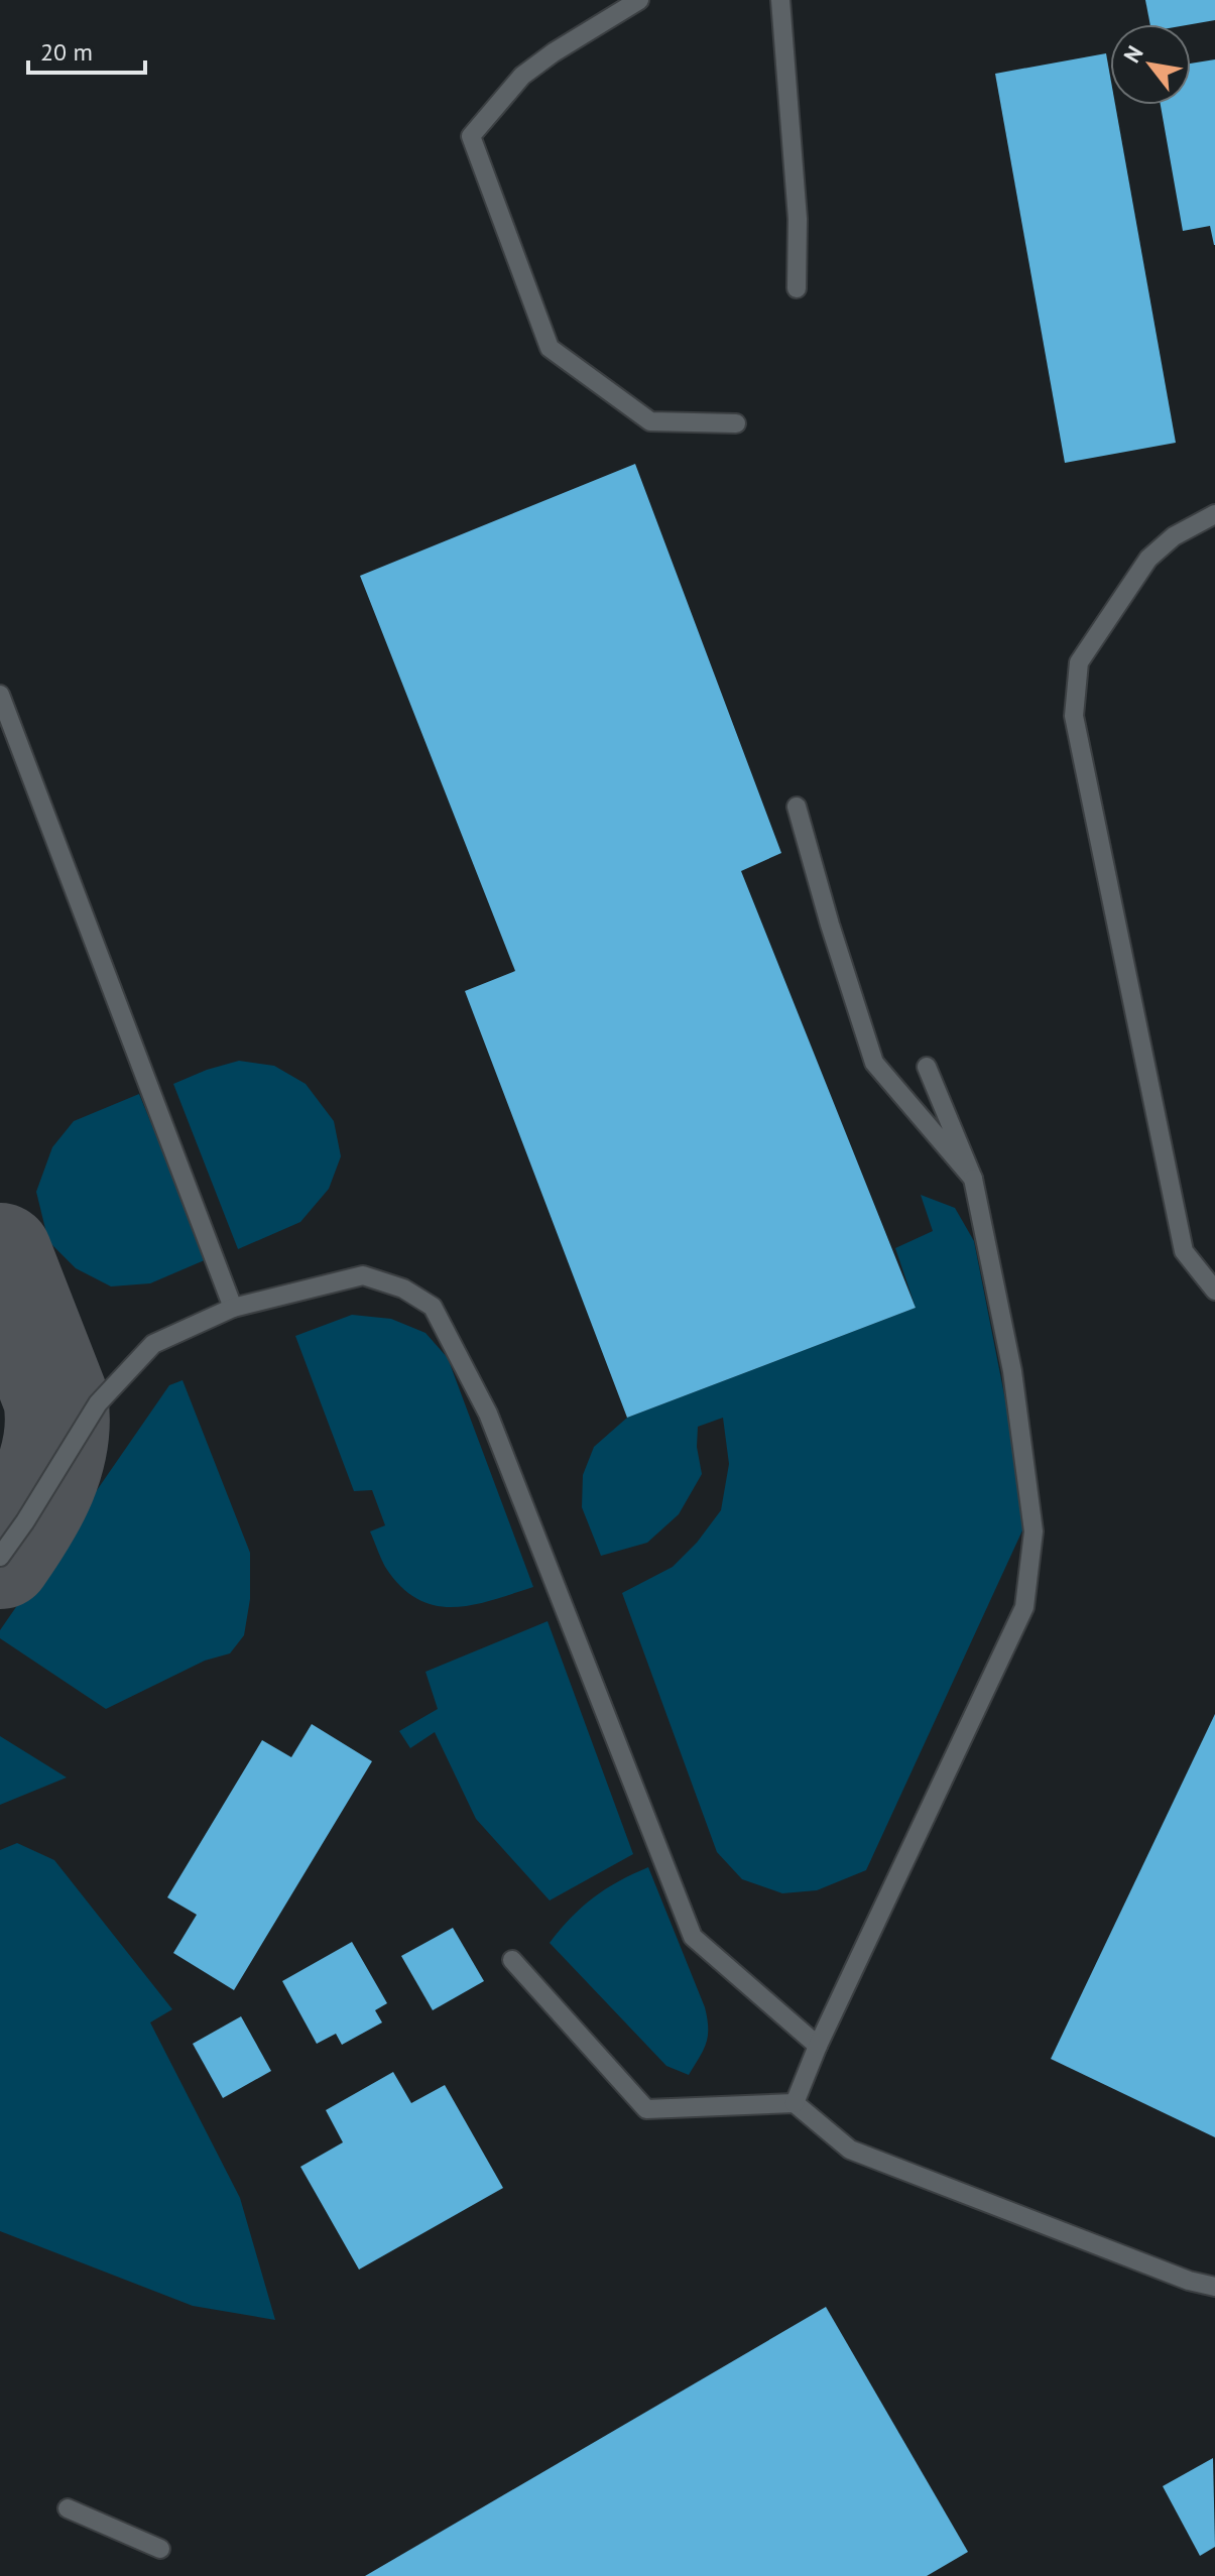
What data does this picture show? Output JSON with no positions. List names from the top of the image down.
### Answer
{
  "scale_bar": "20 m",
  "north": "top left"
}
